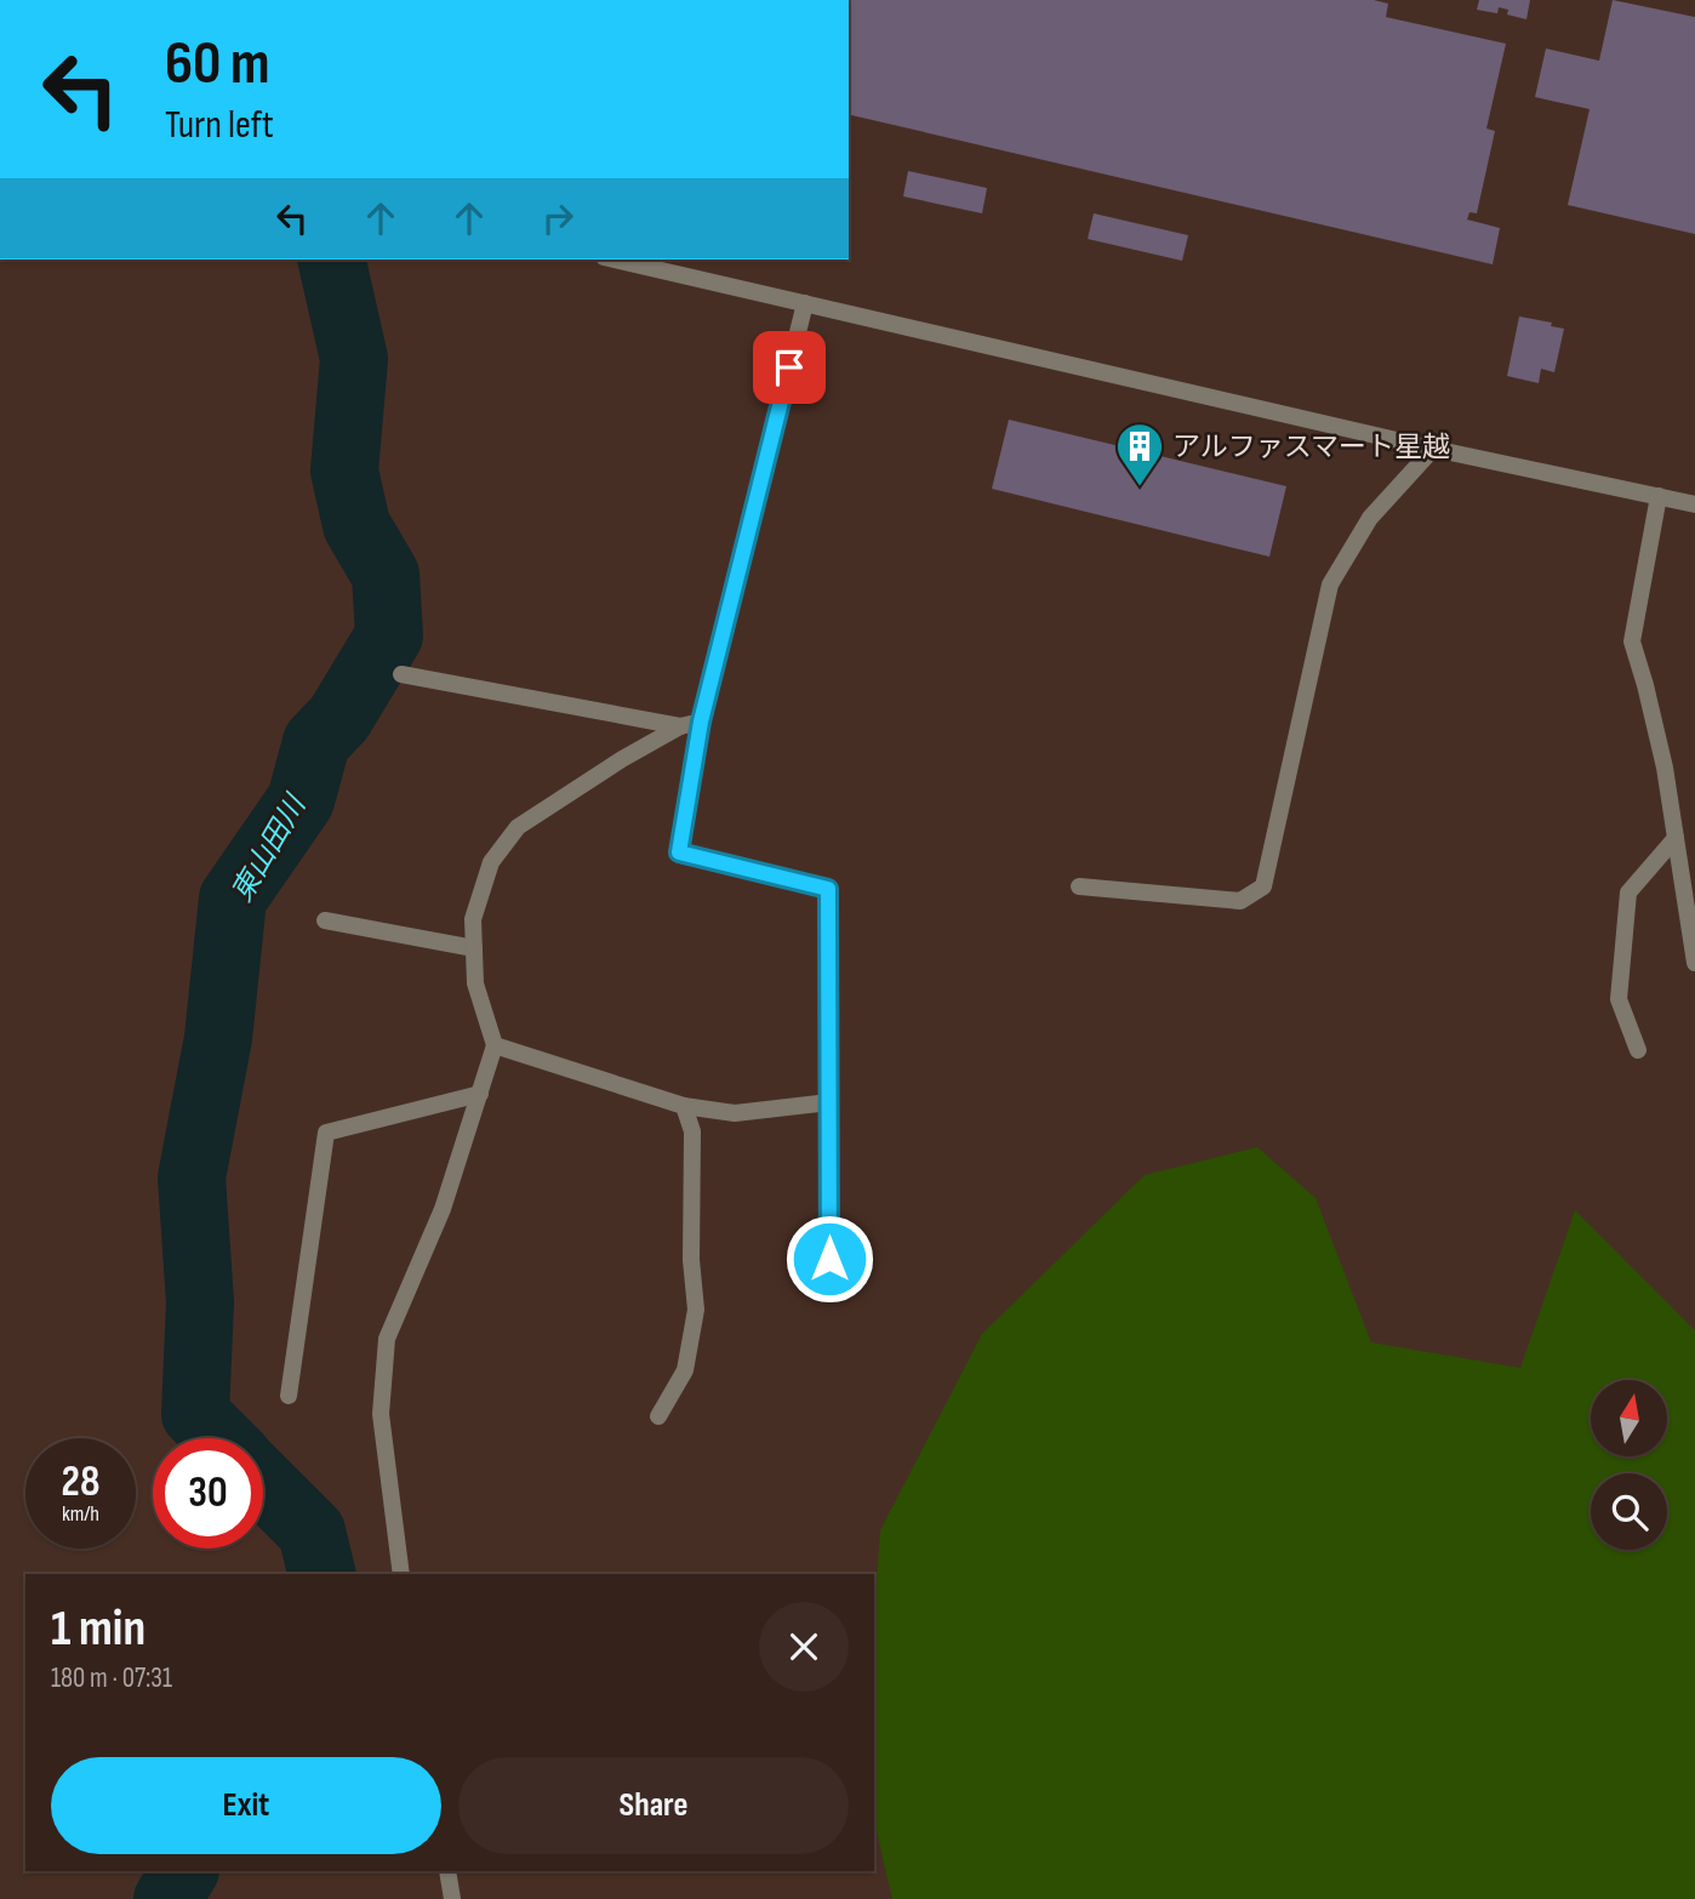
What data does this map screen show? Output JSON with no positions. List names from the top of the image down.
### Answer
{
  "water": ["東山田川"],
  "places": {
    "building": ["アルファスマート星越"]
  },
  "north": "top",
  "page": {
    "turn": ["60 m", "Turn left"],
    "speed": "28 km/h",
    "limit": "30",
    "heading": ["1 min", "180 m · 07:31"],
    "buttons": ["Exit", "Share"]
  }
}
